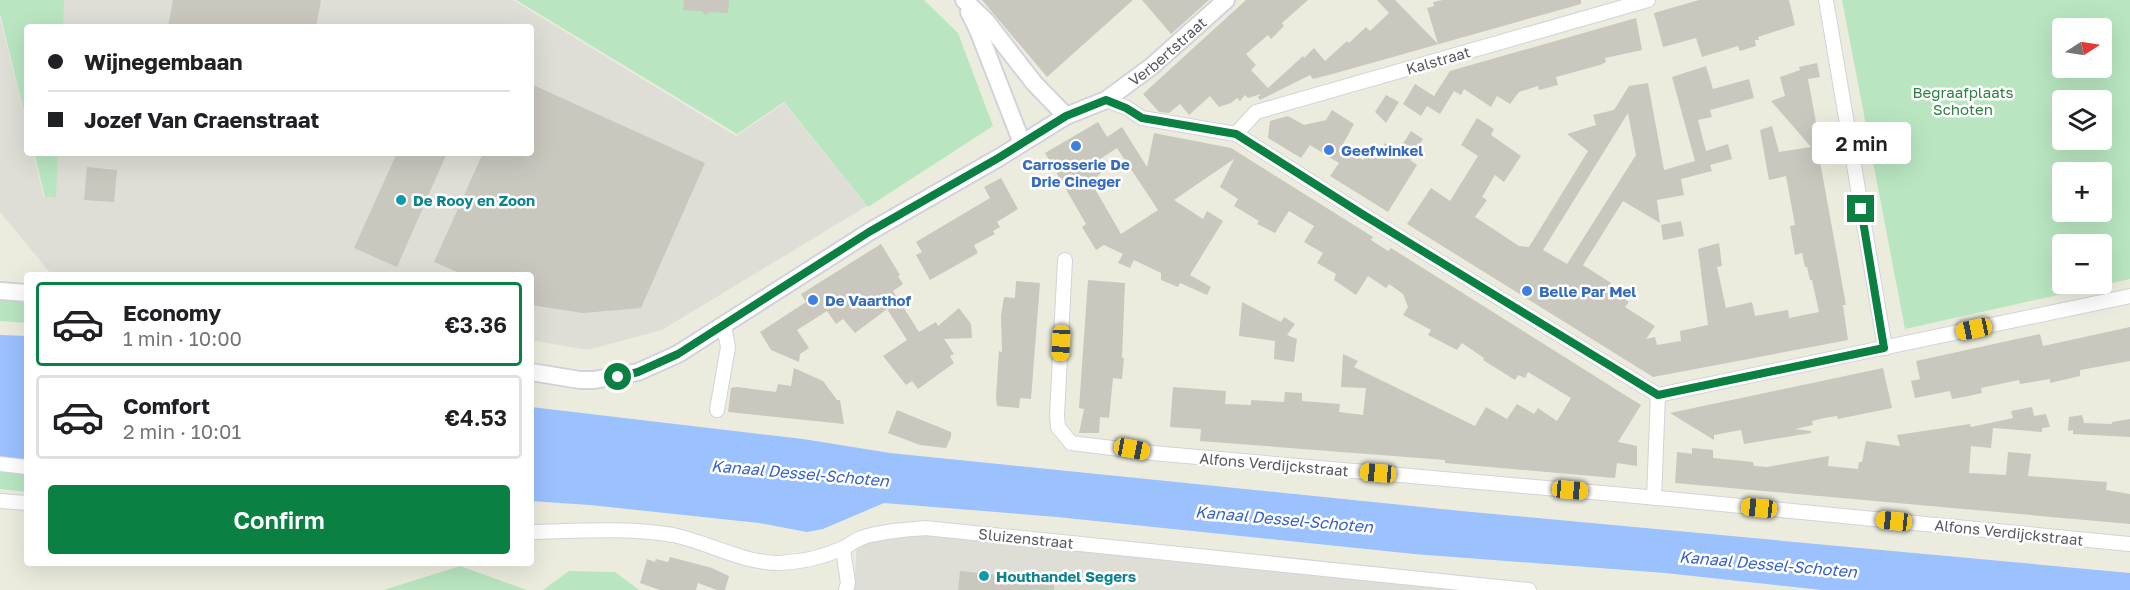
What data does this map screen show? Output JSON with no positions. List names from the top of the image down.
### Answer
{
  "streets": {
    "street": [
      "Verbertstraat",
      "Kalstraat",
      "Alfons Verdijckstraat",
      "Sluizenstraat"
    ]
  },
  "water": ["Kanaal Dessel-Schoten"],
  "parks": ["Begraafplaats Schoten"],
  "places": [
    "Carrosserie De Drie Cineger",
    "Geefwinkel",
    "De Rooy en Zoon",
    "Belle Par Mel",
    "De Vaarthof",
    "Houthandel Segers"
  ],
  "north": "right",
  "page": {
    "map_buttons": ["+", "−"],
    "banner": ["Wijnegembaan", "Jozef Van Craenstraat"],
    "bubble": "2 min",
    "list": [
      {
        "name": "Economy",
        "note": "1 min · 10:00",
        "value": "€3.36"
      },
      {
        "name": "Comfort",
        "note": "2 min · 10:01",
        "value": "€4.53"
      }
    ],
    "buttons": "Confirm"
  }
}
